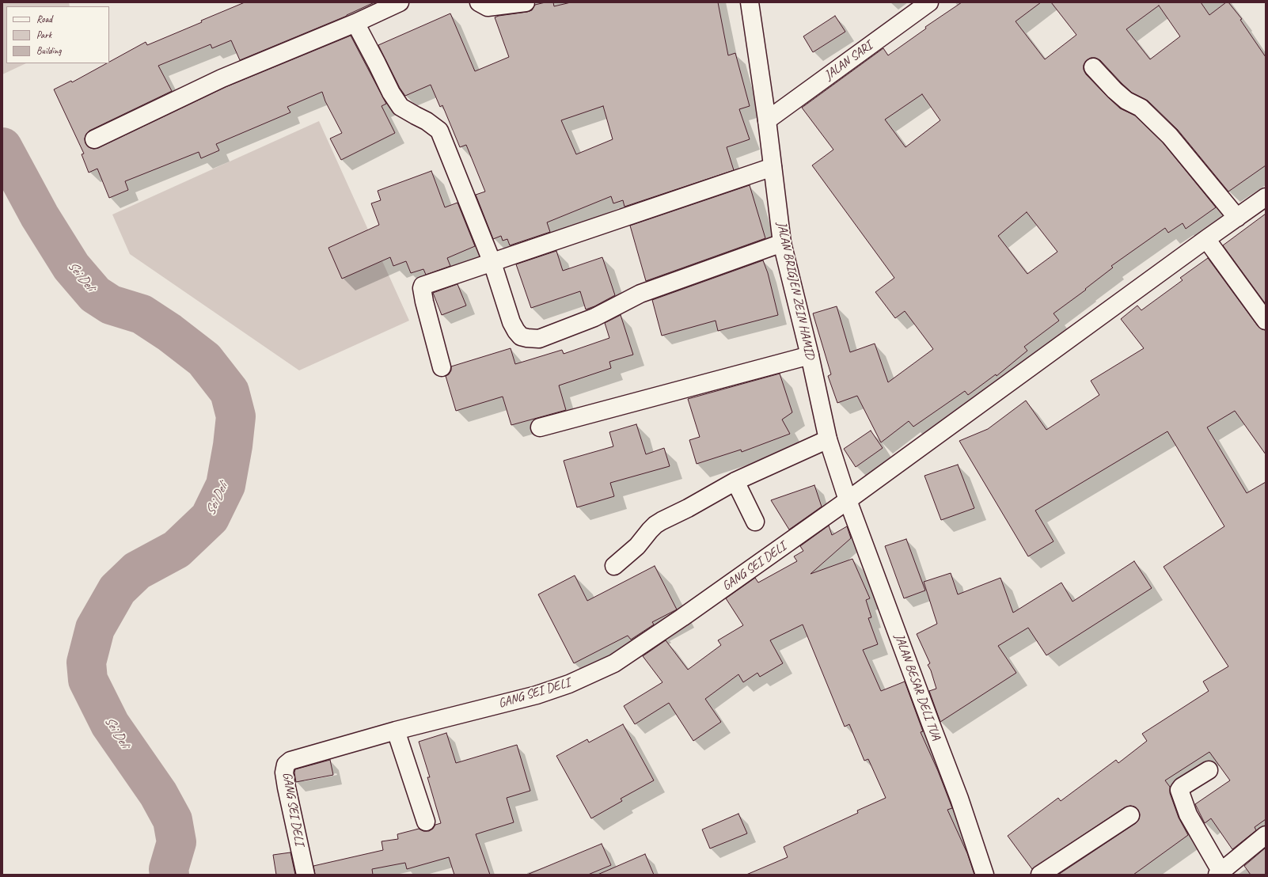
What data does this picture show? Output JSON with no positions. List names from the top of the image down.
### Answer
{
  "streets": {
    "street": [
      "JALAN SARI",
      "JALAN BRIGJEN ZEIN HAMID",
      "GANG SEI DELI",
      "JALAN BESAR DELI TUA"
    ]
  },
  "crossings": [
    ["JALAN SARI", "JALAN BRIGJEN ZEIN HAMID"],
    ["JALAN BRIGJEN ZEIN HAMID", "GANG SEI DELI"],
    ["JALAN BRIGJEN ZEIN HAMID", "JALAN BESAR DELI TUA"],
    ["GANG SEI DELI", "JALAN BESAR DELI TUA"]
  ],
  "water": ["Sei Deli"],
  "legend": ["Road", "Park", "Building"]
}
